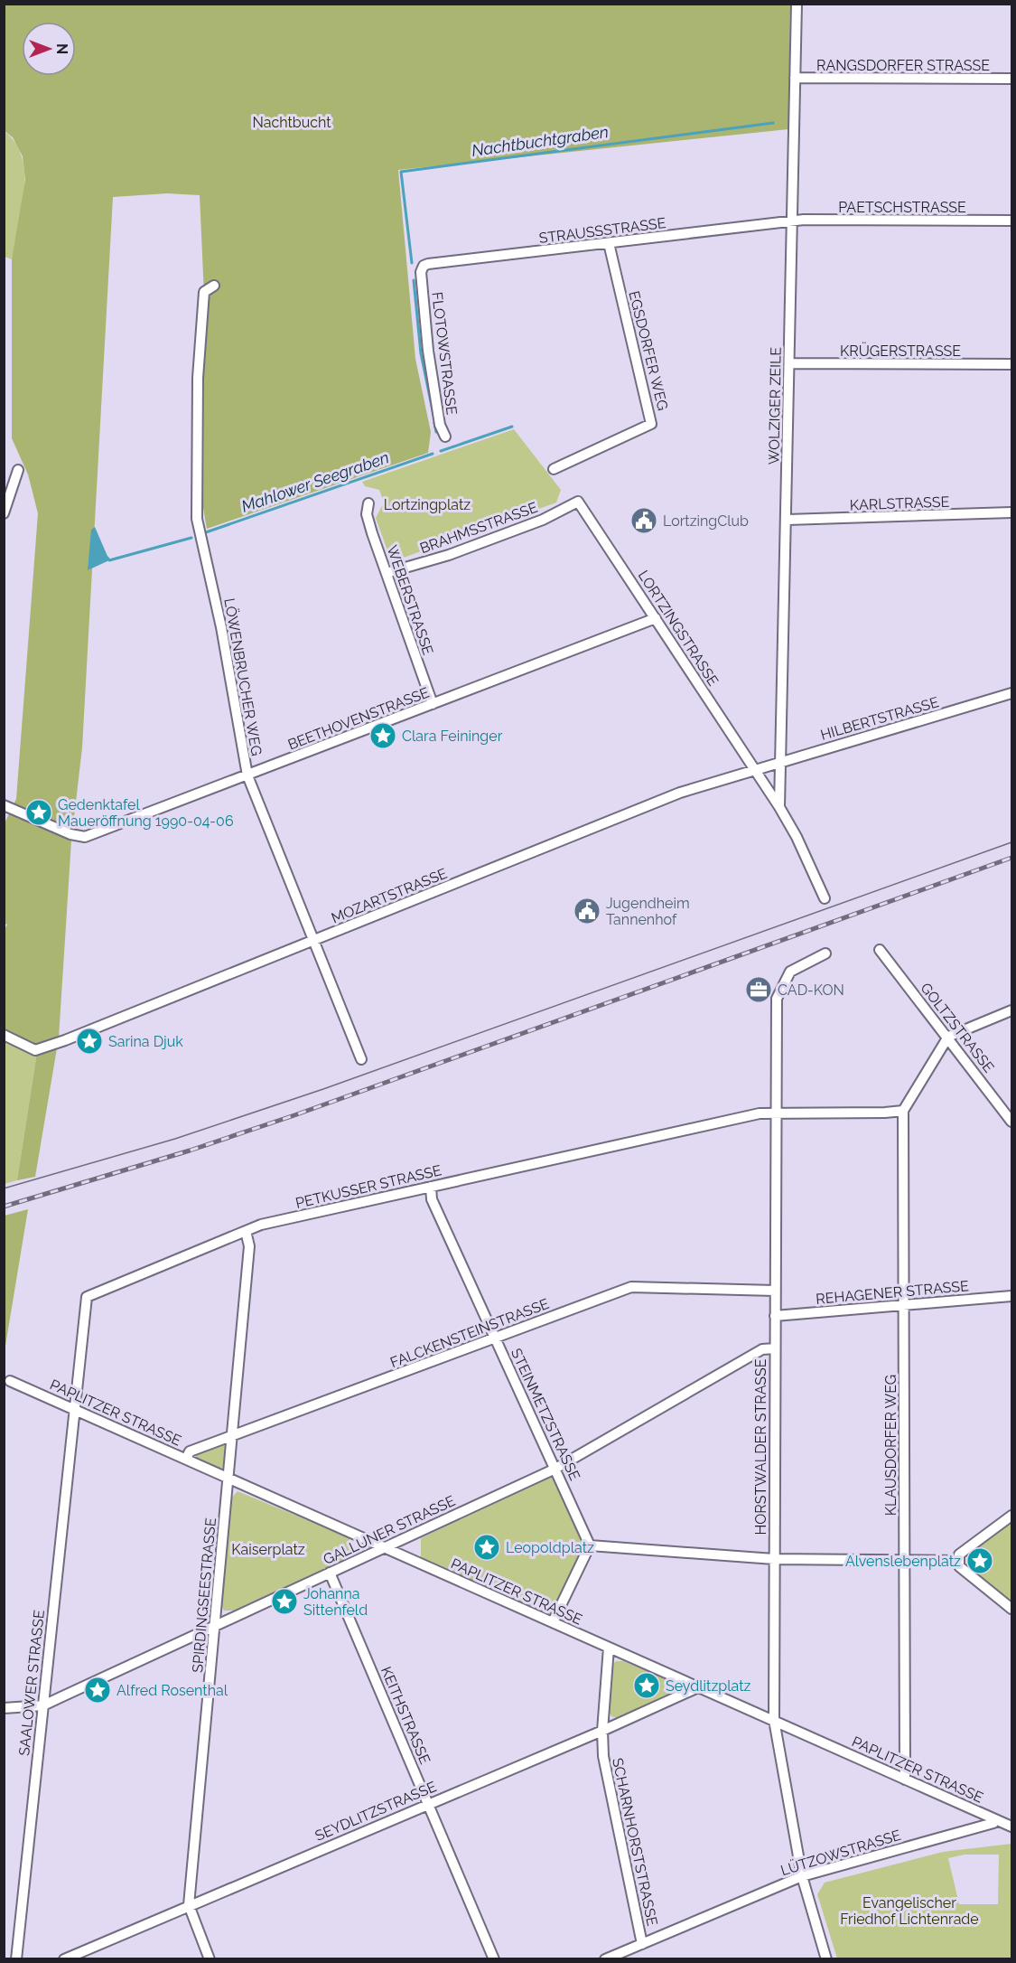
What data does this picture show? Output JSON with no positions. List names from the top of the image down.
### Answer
{
  "streets": {
    "street": [
      "RANGSDORFER STRASSE",
      "PAETSCHSTRASSE",
      "STRAUSSSTRASSE",
      "EGSDORFER WEG",
      "KRÜGERSTRASSE",
      "FLOTOWSTRASSE",
      "WOLZIGER ZEILE",
      "KARLSTRASSE",
      "BRAHMSSTRASSE",
      "WEBERSTRASSE",
      "LORTZINGSTRASSE",
      "LÖWENBRUCHER WEG",
      "BEETHOVENSTRASSE",
      "HILBERTSTRASSE",
      "MOZARTSTRASSE",
      "GOLTZSTRASSE",
      "PETKUSSER STRASSE",
      "REHAGENER STRASSE",
      "FALCKENSTEINSTRASSE",
      "PAPLITZER STRASSE",
      "STEINMETZSTRASSE",
      "KLAUSDORFER WEG",
      "HORSTWALDER STRASSE",
      "GALLUNER STRASSE",
      "SPIRDINGSEESTRASSE",
      "SAALOWER STRASSE",
      "KEITHSTRASSE",
      "SEYDLITZSTRASSE",
      "SCHARNHORSTSTRASSE",
      "LÜTZOWSTRASSE"
    ]
  },
  "crossings": [
    ["RANGSDORFER STRASSE", "WOLZIGER ZEILE"],
    ["PAETSCHSTRASSE", "STRAUSSSTRASSE"],
    ["PAETSCHSTRASSE", "WOLZIGER ZEILE"],
    ["STRAUSSSTRASSE", "EGSDORFER WEG"],
    ["STRAUSSSTRASSE", "FLOTOWSTRASSE"],
    ["STRAUSSSTRASSE", "WOLZIGER ZEILE"],
    ["KRÜGERSTRASSE", "WOLZIGER ZEILE"],
    ["WOLZIGER ZEILE", "KARLSTRASSE"],
    ["WOLZIGER ZEILE", "HILBERTSTRASSE"],
    ["BRAHMSSTRASSE", "WEBERSTRASSE"],
    ["BRAHMSSTRASSE", "LORTZINGSTRASSE"],
    ["WEBERSTRASSE", "BEETHOVENSTRASSE"],
    ["LORTZINGSTRASSE", "BEETHOVENSTRASSE"],
    ["LORTZINGSTRASSE", "HILBERTSTRASSE"],
    ["LORTZINGSTRASSE", "MOZARTSTRASSE"],
    ["LÖWENBRUCHER WEG", "BEETHOVENSTRASSE"],
    ["LÖWENBRUCHER WEG", "MOZARTSTRASSE"],
    ["HILBERTSTRASSE", "MOZARTSTRASSE"],
    ["PETKUSSER STRASSE", "PAPLITZER STRASSE"],
    ["PETKUSSER STRASSE", "STEINMETZSTRASSE"],
    ["PETKUSSER STRASSE", "KLAUSDORFER WEG"],
    ["PETKUSSER STRASSE", "HORSTWALDER STRASSE"],
    ["PETKUSSER STRASSE", "SPIRDINGSEESTRASSE"],
    ["PETKUSSER STRASSE", "SAALOWER STRASSE"],
    ["REHAGENER STRASSE", "KLAUSDORFER WEG"],
    ["REHAGENER STRASSE", "HORSTWALDER STRASSE"],
    ["FALCKENSTEINSTRASSE", "PAPLITZER STRASSE"],
    ["FALCKENSTEINSTRASSE", "STEINMETZSTRASSE"],
    ["FALCKENSTEINSTRASSE", "HORSTWALDER STRASSE"],
    ["FALCKENSTEINSTRASSE", "SPIRDINGSEESTRASSE"],
    ["PAPLITZER STRASSE", "KLAUSDORFER WEG"],
    ["PAPLITZER STRASSE", "HORSTWALDER STRASSE"],
    ["PAPLITZER STRASSE", "GALLUNER STRASSE"],
    ["PAPLITZER STRASSE", "SPIRDINGSEESTRASSE"],
    ["PAPLITZER STRASSE", "SAALOWER STRASSE"],
    ["PAPLITZER STRASSE", "SEYDLITZSTRASSE"],
    ["PAPLITZER STRASSE", "SCHARNHORSTSTRASSE"],
    ["PAPLITZER STRASSE", "LÜTZOWSTRASSE"],
    ["STEINMETZSTRASSE", "GALLUNER STRASSE"],
    ["HORSTWALDER STRASSE", "GALLUNER STRASSE"],
    ["HORSTWALDER STRASSE", "LÜTZOWSTRASSE"],
    ["GALLUNER STRASSE", "SPIRDINGSEESTRASSE"],
    ["GALLUNER STRASSE", "SAALOWER STRASSE"],
    ["GALLUNER STRASSE", "KEITHSTRASSE"],
    ["SPIRDINGSEESTRASSE", "SEYDLITZSTRASSE"],
    ["KEITHSTRASSE", "SEYDLITZSTRASSE"],
    ["SEYDLITZSTRASSE", "SCHARNHORSTSTRASSE"],
    ["SCHARNHORSTSTRASSE", "LÜTZOWSTRASSE"]
  ],
  "water": ["Nachtbuchtgraben", "Mahlower Seegraben"],
  "parks": [
    "Nachtbucht",
    "Lortzingplatz",
    "Kaiserplatz",
    "Evangelischer Friedhof Lichtenrade"
  ],
  "places": {
    "public building": ["LortzingClub", "Jugendheim Tannenhof"],
    "place": [
      "Clara Feininger",
      "Gedenktafel Maueröffnung 1990-04-06",
      "Sarina Djuk",
      "Leopoldplatz",
      "Alvenslebenplatz",
      "Johanna Sittenfeld",
      "Seydlitzplatz",
      "Alfred Rosenthal"
    ],
    "office": ["CAD-KON"]
  },
  "north": "right"
}
